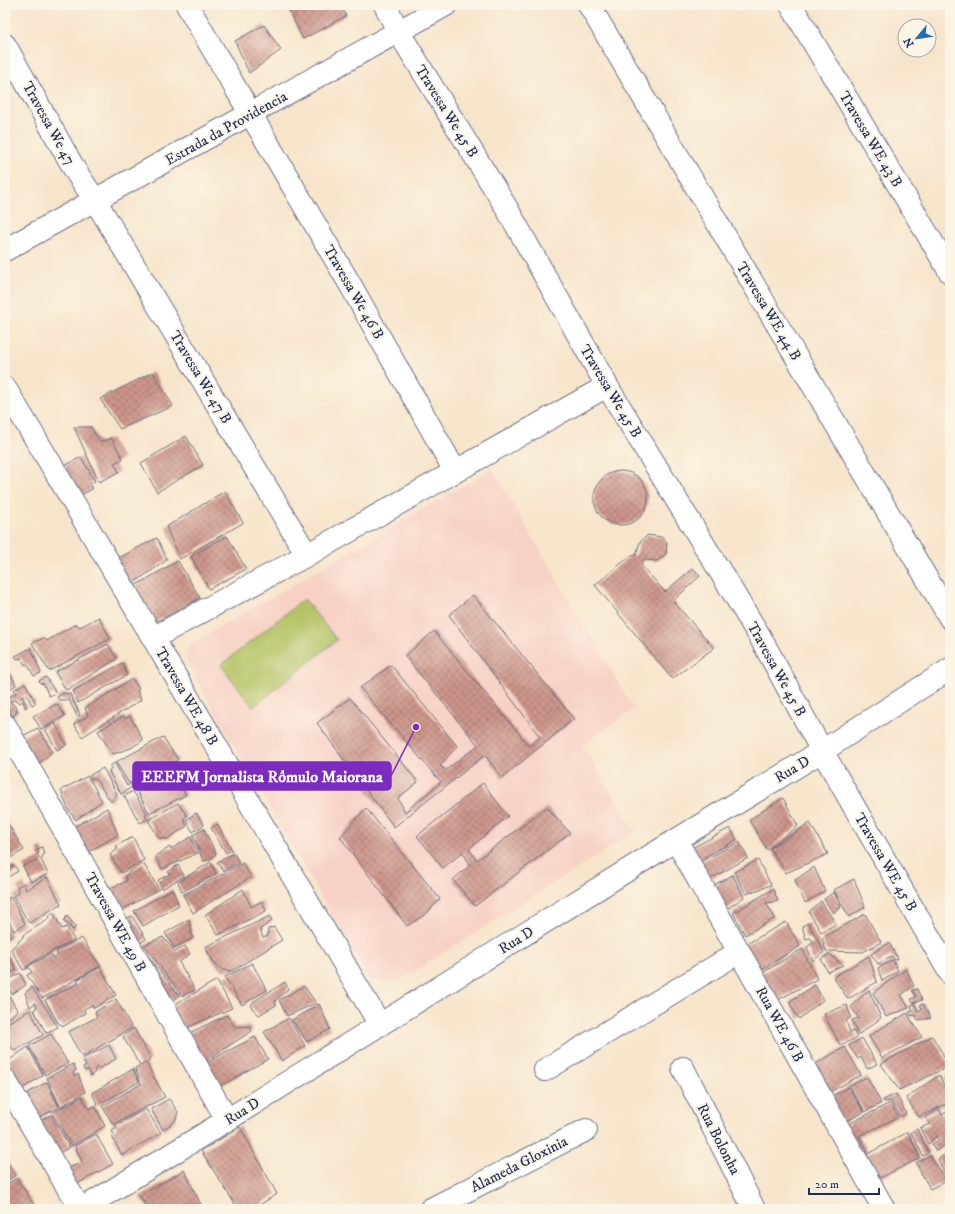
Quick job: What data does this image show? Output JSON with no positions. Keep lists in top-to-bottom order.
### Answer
{
  "streets": {
    "street": [
      "Travessa We 45 B",
      "Travessa We 47",
      "Estrada da Providencia",
      "Travessa WE 43 B",
      "Travessa We 46 B",
      "Travessa WE 44 B",
      "Travessa We 47 B",
      "Travessa WE 48 B",
      "Rua D",
      "Travessa WE 45 B",
      "Travessa WE 49 B",
      "Rua WE 46 B",
      "Rua Bolonha",
      "Alameda Gloxinia"
    ]
  },
  "crossings": [
    ["Travessa We 45 B", "Estrada da Providencia"],
    ["Travessa We 45 B", "Rua D"],
    ["Travessa We 45 B", "Travessa WE 45 B"],
    ["Travessa We 47", "Estrada da Providencia"],
    ["Travessa We 47", "Travessa We 47 B"],
    ["Estrada da Providencia", "Travessa We 46 B"],
    ["Estrada da Providencia", "Travessa We 47 B"],
    ["Travessa WE 48 B", "Rua D"],
    ["Rua D", "Travessa WE 45 B"],
    ["Rua D", "Travessa WE 49 B"],
    ["Rua D", "Rua WE 46 B"]
  ],
  "places": ["EEEFM Jornalista Rômulo Maiorana"],
  "scale_bar": "20 m",
  "north": "bottom left"
}
